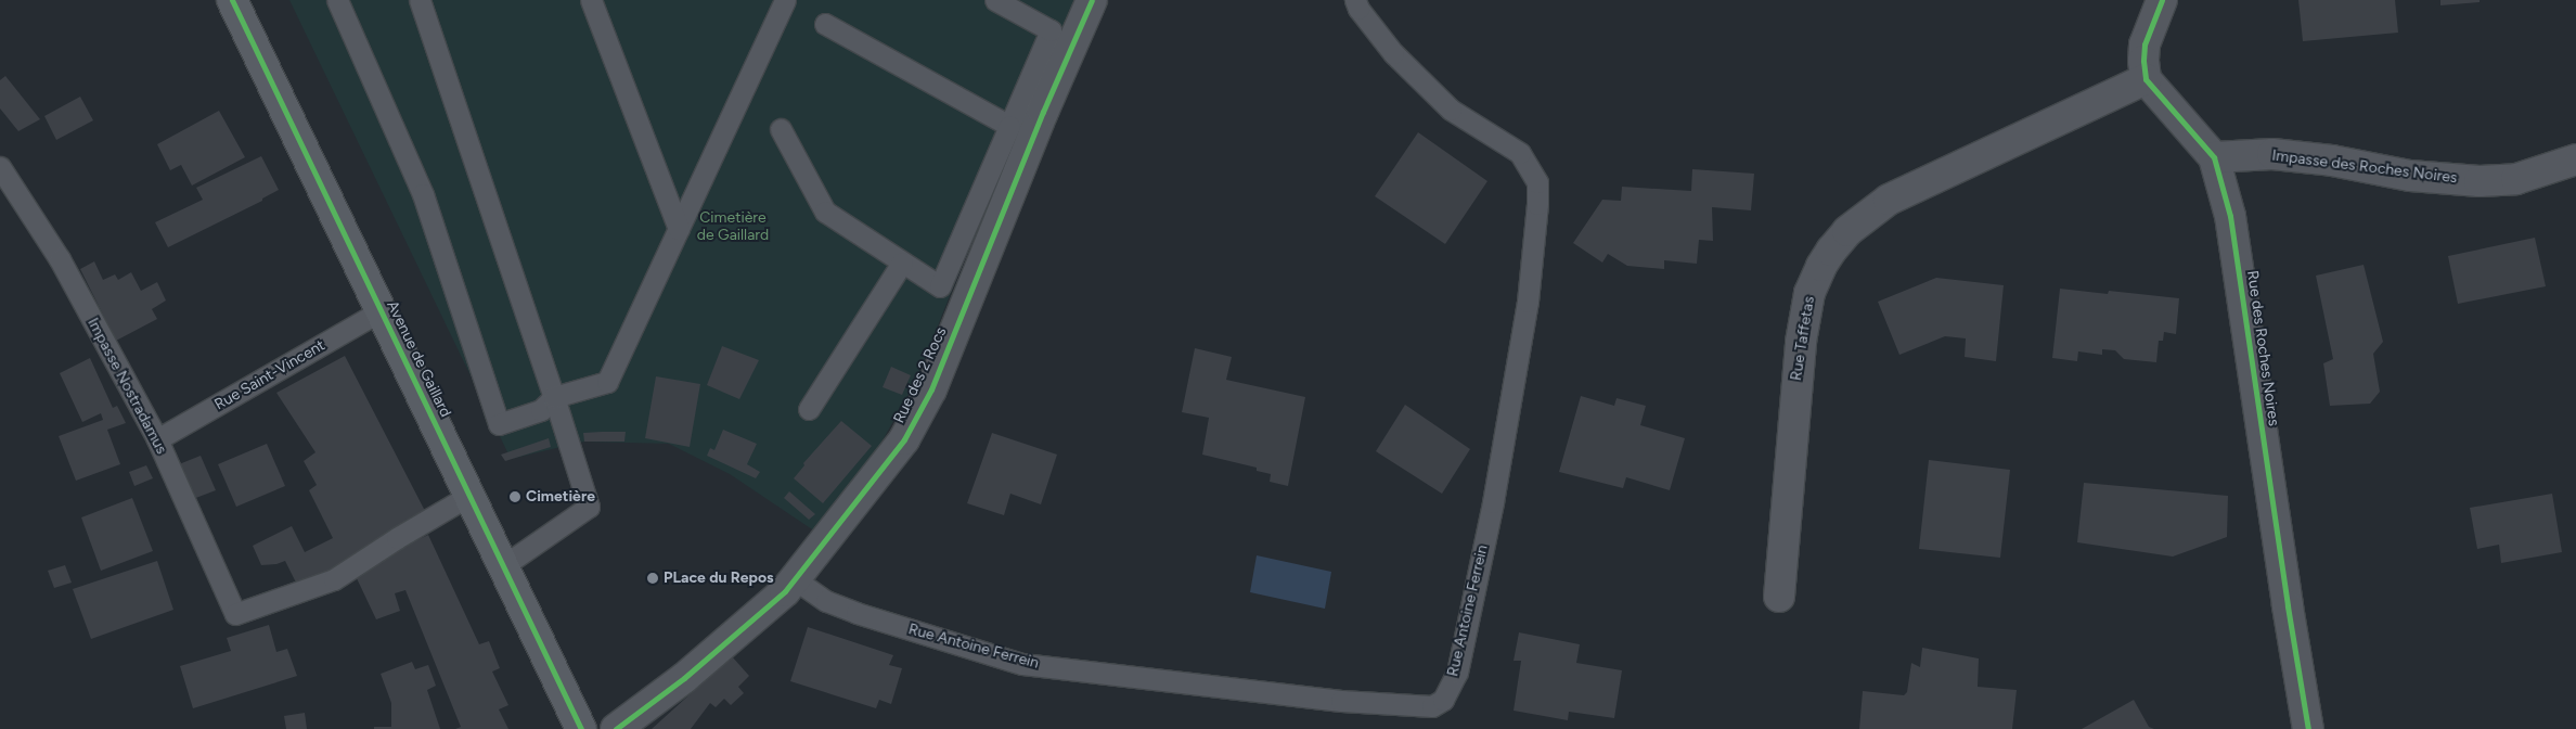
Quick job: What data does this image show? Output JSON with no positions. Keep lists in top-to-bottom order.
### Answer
{
  "streets": {
    "street": [
      "Impasse des Roches Noires",
      "Rue Taffetas",
      "Rue des Roches Noires",
      "Avenue de Gaillard",
      "Rue des 2 Rocs"
    ],
    "lane": ["Rue Saint-Vincent", "Impasse Nostradamus", "Rue Antoine Ferrein"]
  },
  "crossings": [
    ["Impasse des Roches Noires", "Rue des Roches Noires"],
    ["Rue Taffetas", "Rue des Roches Noires"],
    ["Avenue de Gaillard", "Rue Saint-Vincent"],
    ["Avenue de Gaillard", "Impasse Nostradamus"],
    ["Rue Saint-Vincent", "Impasse Nostradamus"],
    ["Rue des 2 Rocs", "Rue Antoine Ferrein"]
  ],
  "parks": ["Cimetière de Gaillard"],
  "places": ["Cimetière", "PLace du Repos"]
}
